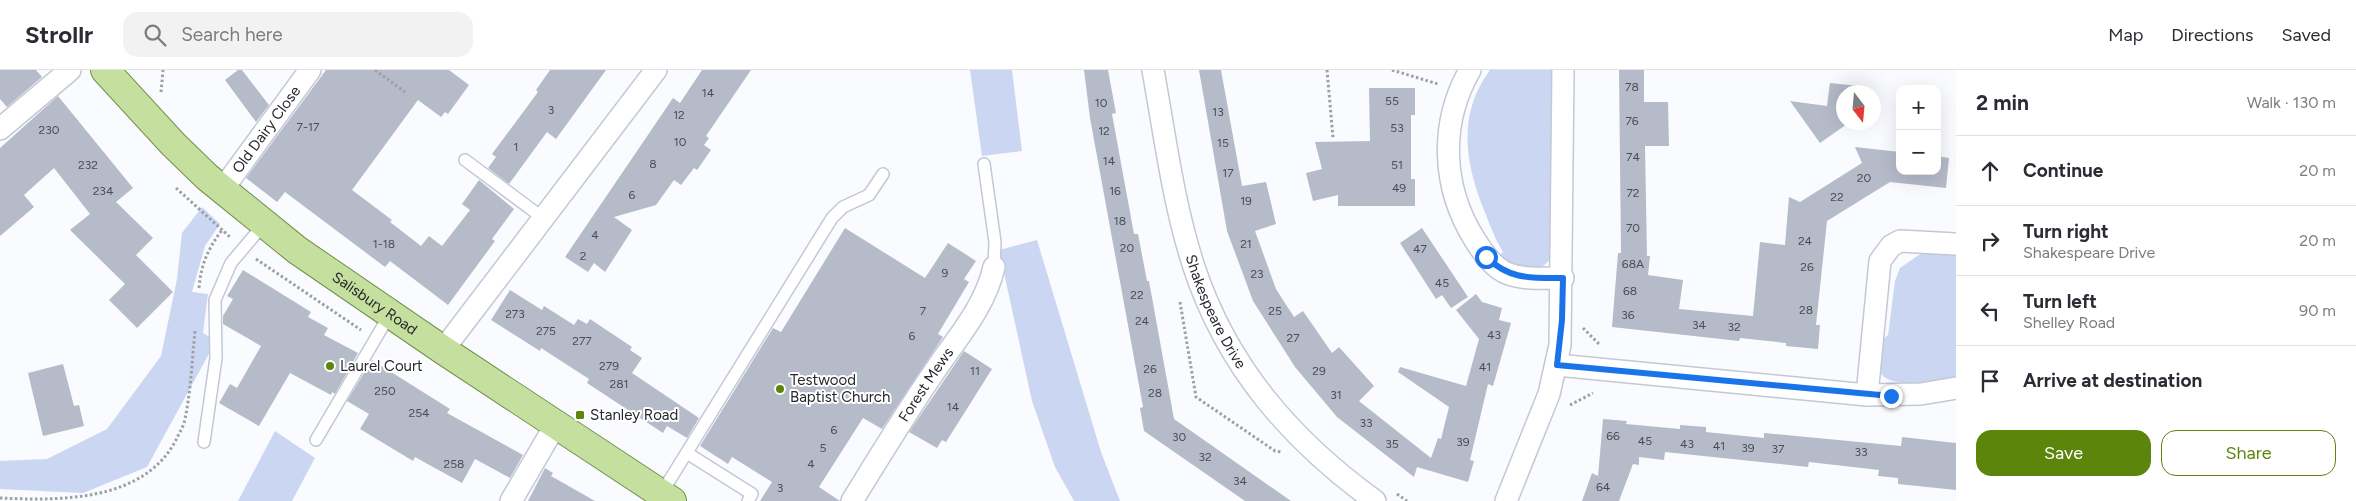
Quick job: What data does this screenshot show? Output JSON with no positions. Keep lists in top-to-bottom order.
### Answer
{
  "streets": {
    "main road": ["Salisbury Road"],
    "street": ["Old Dairy Close", "Shakespeare Drive", "Forest Mews"]
  },
  "crossings": [
    ["Old Dairy Close", "Salisbury Road"]
  ],
  "places": {
    "other": ["Laurel Court", "Testwood Baptist Church"],
    "transit": ["Stanley Road"]
  },
  "house_numbers": [
    "78",
    "14",
    "55",
    "10",
    "3",
    "13",
    "12",
    "76",
    "7-17",
    "53",
    "230",
    "12",
    "10",
    "15",
    "1",
    "74",
    "14",
    "8",
    "232",
    "51",
    "17",
    "20",
    "49",
    "234",
    "16",
    "72",
    "6",
    "22",
    "19",
    "18",
    "70",
    "4",
    "24",
    "1-18",
    "21",
    "20",
    "47",
    "2",
    "68A",
    "26",
    "9",
    "23",
    "45",
    "68",
    "22",
    "28",
    "7",
    "25",
    "273",
    "36",
    "24",
    "34",
    "32",
    "275",
    "43",
    "6",
    "27",
    "277",
    "279",
    "41",
    "26",
    "11",
    "29",
    "281",
    "250",
    "28",
    "31",
    "14",
    "254",
    "33",
    "6",
    "66",
    "30",
    "45",
    "39",
    "35",
    "43",
    "41",
    "5",
    "39",
    "37",
    "33",
    "32",
    "258",
    "4",
    "34",
    "64",
    "3"
  ],
  "north": "bottom",
  "page": {
    "header": "Strollr",
    "search": "Search here",
    "nav": ["Map", "Directions", "Saved"],
    "heading": ["2 min", "Walk · 130 m"],
    "map_buttons": ["+", "−"],
    "list": [
      ["Continue", "20 m"],
      ["Turn right", "Shakespeare Drive", "20 m"],
      ["Turn left", "Shelley Road", "90 m"],
      "Arrive at destination"
    ],
    "buttons": ["Save", "Share"]
  }
}
